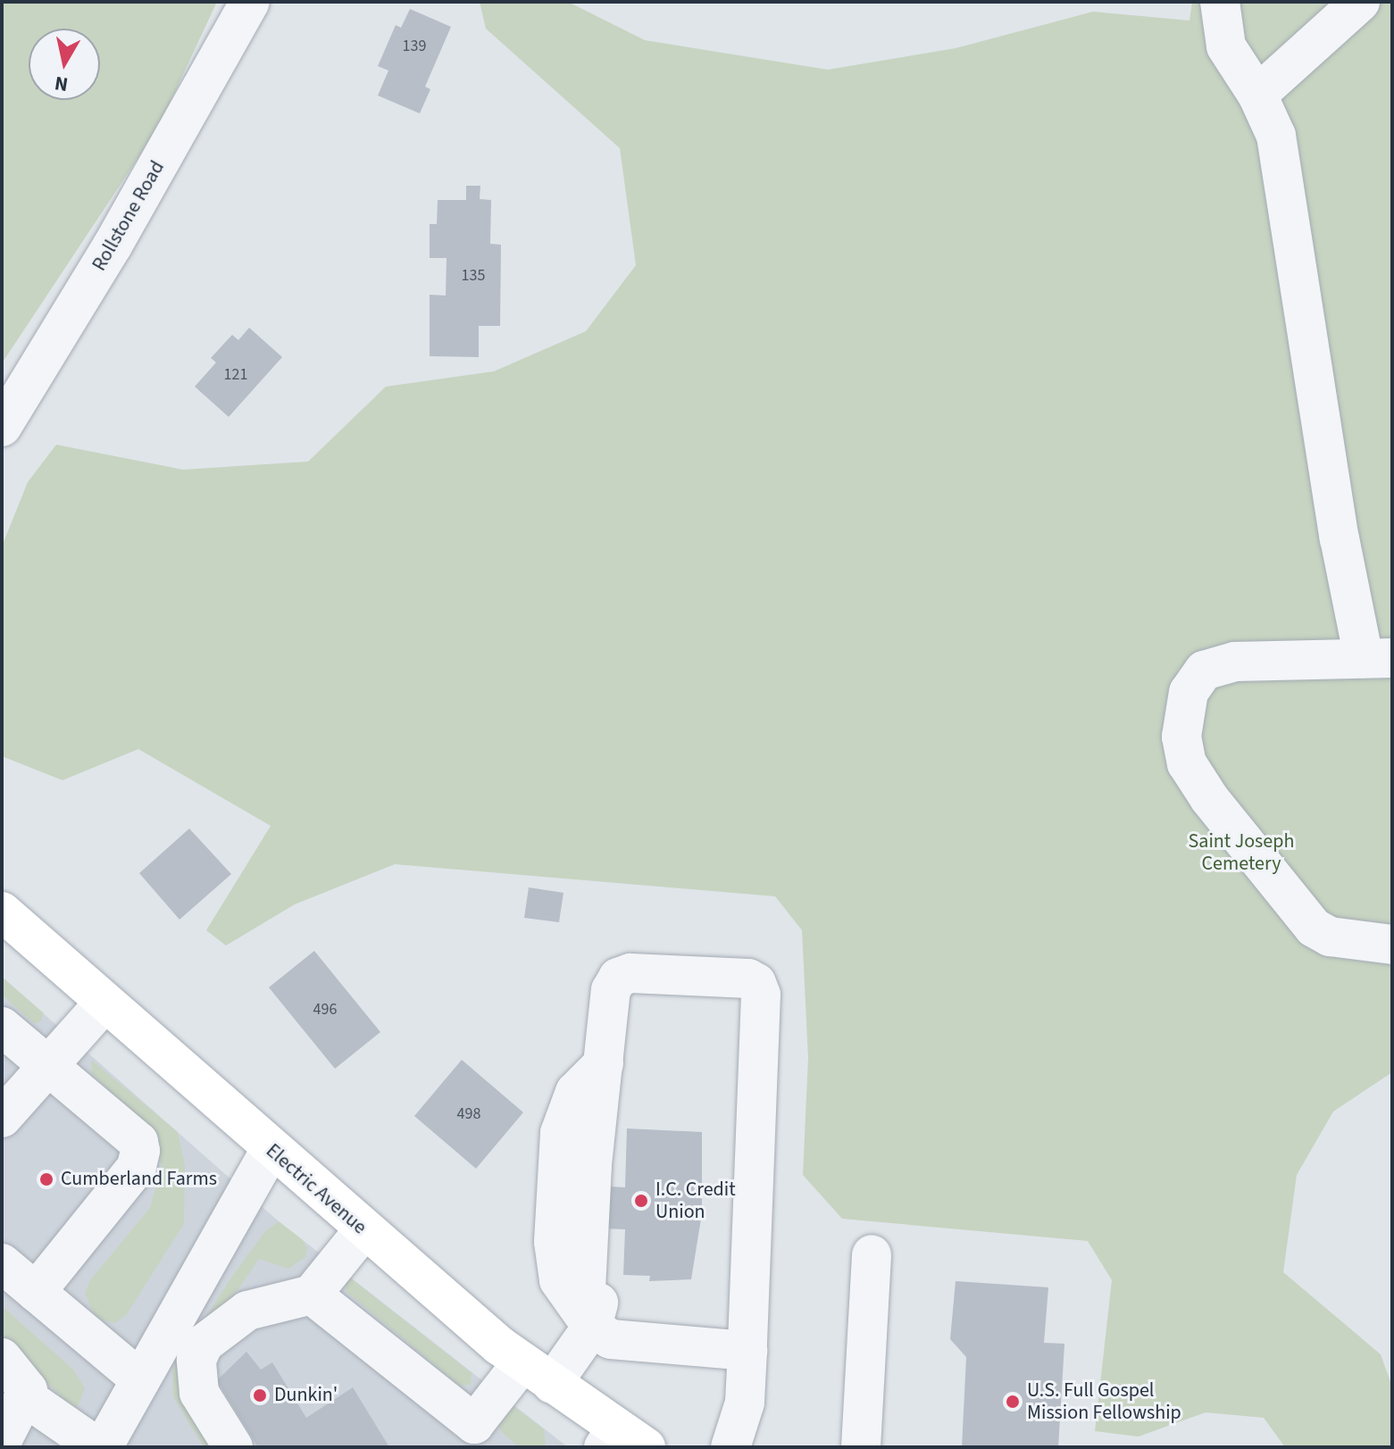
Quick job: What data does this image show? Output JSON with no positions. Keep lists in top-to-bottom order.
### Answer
{
  "streets": {
    "main road": ["Electric Avenue"],
    "street": ["Rollstone Road"]
  },
  "parks": ["Saint Joseph Cemetery"],
  "places": [
    "Cumberland Farms",
    "I.C. Credit Union",
    "Dunkin'",
    "U.S. Full Gospel Mission Fellowship"
  ],
  "house_numbers": [
    "139",
    "135",
    "121",
    "496",
    "498"
  ],
  "north": "bottom"
}
